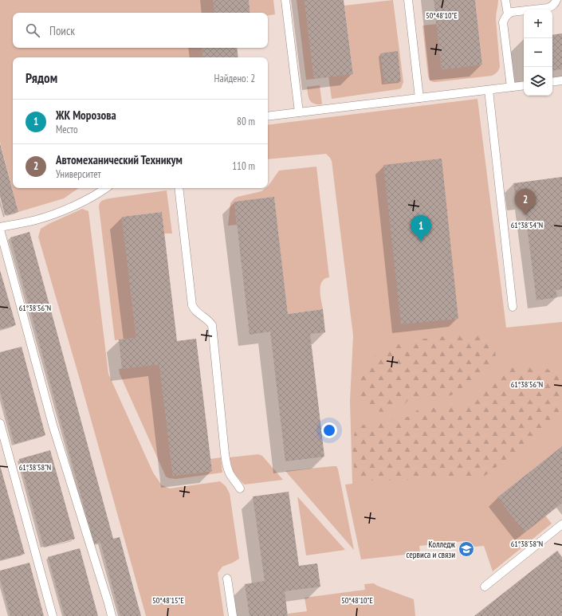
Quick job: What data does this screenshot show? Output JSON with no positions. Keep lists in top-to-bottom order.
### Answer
{
  "places": {
    "school or university": ["Колледж сервиса и связи"]
  },
  "page": {
    "map_buttons": ["+", "−"],
    "search": "Поиск",
    "heading": ["Рядом", "Найдено: 2"],
    "list": [
      {
        "mark": "1",
        "name": "ЖК Морозова",
        "note": "Место",
        "value": "80 m"
      },
      {
        "mark": "2",
        "name": "Автомеханический Техникум",
        "note": "Университет",
        "value": "110 m"
      }
    ],
    "pins": ["2", "1"]
  },
  "coordinates": [
    "50°48'10\"E",
    "61°38'54\"N",
    "61°38'56\"N",
    "61°38'58\"N",
    "50°48'15\"E"
  ]
}
